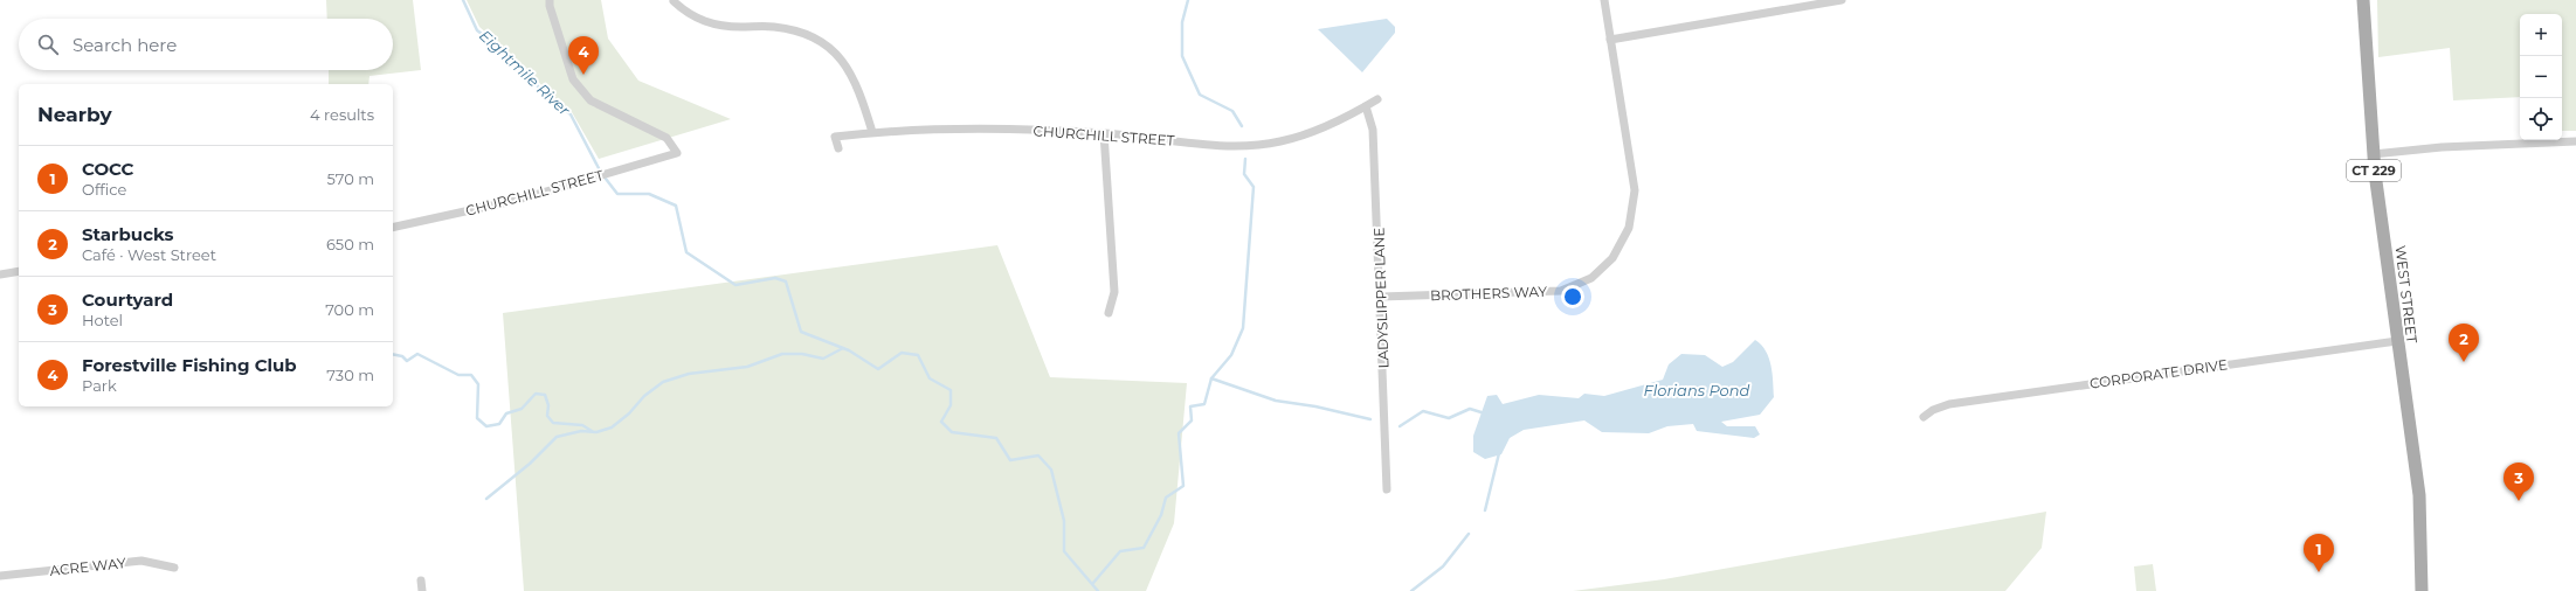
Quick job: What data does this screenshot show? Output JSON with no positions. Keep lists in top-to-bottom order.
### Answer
{
  "streets": {
    "main road": ["CT 229", "WEST STREET"],
    "street": [
      "CHURCHILL STREET",
      "BROTHERS WAY",
      "LADYSLIPPER LANE",
      "CORPORATE DRIVE",
      "ACRE WAY"
    ]
  },
  "crossings": [
    ["CHURCHILL STREET", "LADYSLIPPER LANE"],
    ["BROTHERS WAY", "LADYSLIPPER LANE"],
    ["WEST STREET", "CORPORATE DRIVE"]
  ],
  "water": ["Eightmile River", "Florians Pond"],
  "page": {
    "map_buttons": ["+", "−"],
    "search": "Search here",
    "pins": [
      "4",
      "2",
      "3",
      "1"
    ],
    "heading": ["Nearby", "4 results"],
    "list": [
      {
        "mark": "1",
        "name": "COCC",
        "note": "Office",
        "value": "570 m"
      },
      {
        "mark": "2",
        "name": "Starbucks",
        "note": "Café · West Street",
        "value": "650 m"
      },
      {
        "mark": "3",
        "name": "Courtyard",
        "note": "Hotel",
        "value": "700 m"
      },
      {
        "mark": "4",
        "name": "Forestville Fishing Club",
        "note": "Park",
        "value": "730 m"
      }
    ]
  }
}
